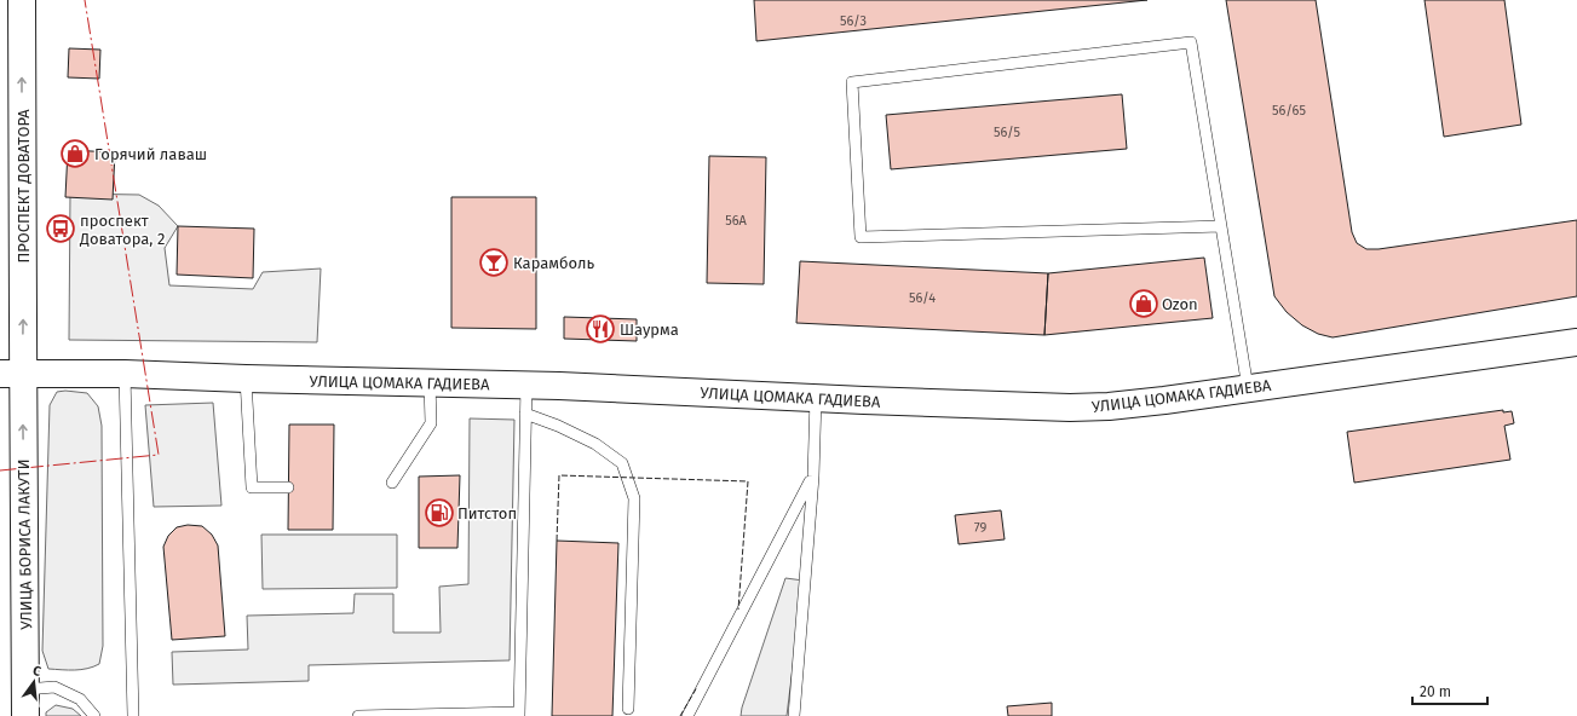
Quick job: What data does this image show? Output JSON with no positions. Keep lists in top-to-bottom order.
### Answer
{
  "streets": {
    "main road": ["ПРОСПЕКТ ДОВАТОРА", "УЛИЦА ЦОМАКА ГАДИЕВА", "УЛИЦА БОРИСА ЛАКУТИ"]
  },
  "crossings": [
    ["ПРОСПЕКТ ДОВАТОРА", "УЛИЦА ЦОМАКА ГАДИЕВА"],
    ["ПРОСПЕКТ ДОВАТОРА", "УЛИЦА БОРИСА ЛАКУТИ"],
    ["УЛИЦА ЦОМАКА ГАДИЕВА", "УЛИЦА БОРИСА ЛАКУТИ"]
  ],
  "one_way": ["ПРОСПЕКТ ДОВАТОРА", "УЛИЦА БОРИСА ЛАКУТИ"],
  "places": {
    "shop": ["Горячий лаваш", "Ozon"],
    "bus stop": ["проспект Доватора, 2"],
    "bar": ["Карамболь"],
    "restaurant": ["Шаурма"],
    "fuel station": ["Питстоп"]
  },
  "house_numbers": [
    "56/3",
    "56/65",
    "56/5",
    "56А",
    "56/4",
    "79"
  ],
  "scale_bar": "20 m",
  "north": "top"
}
